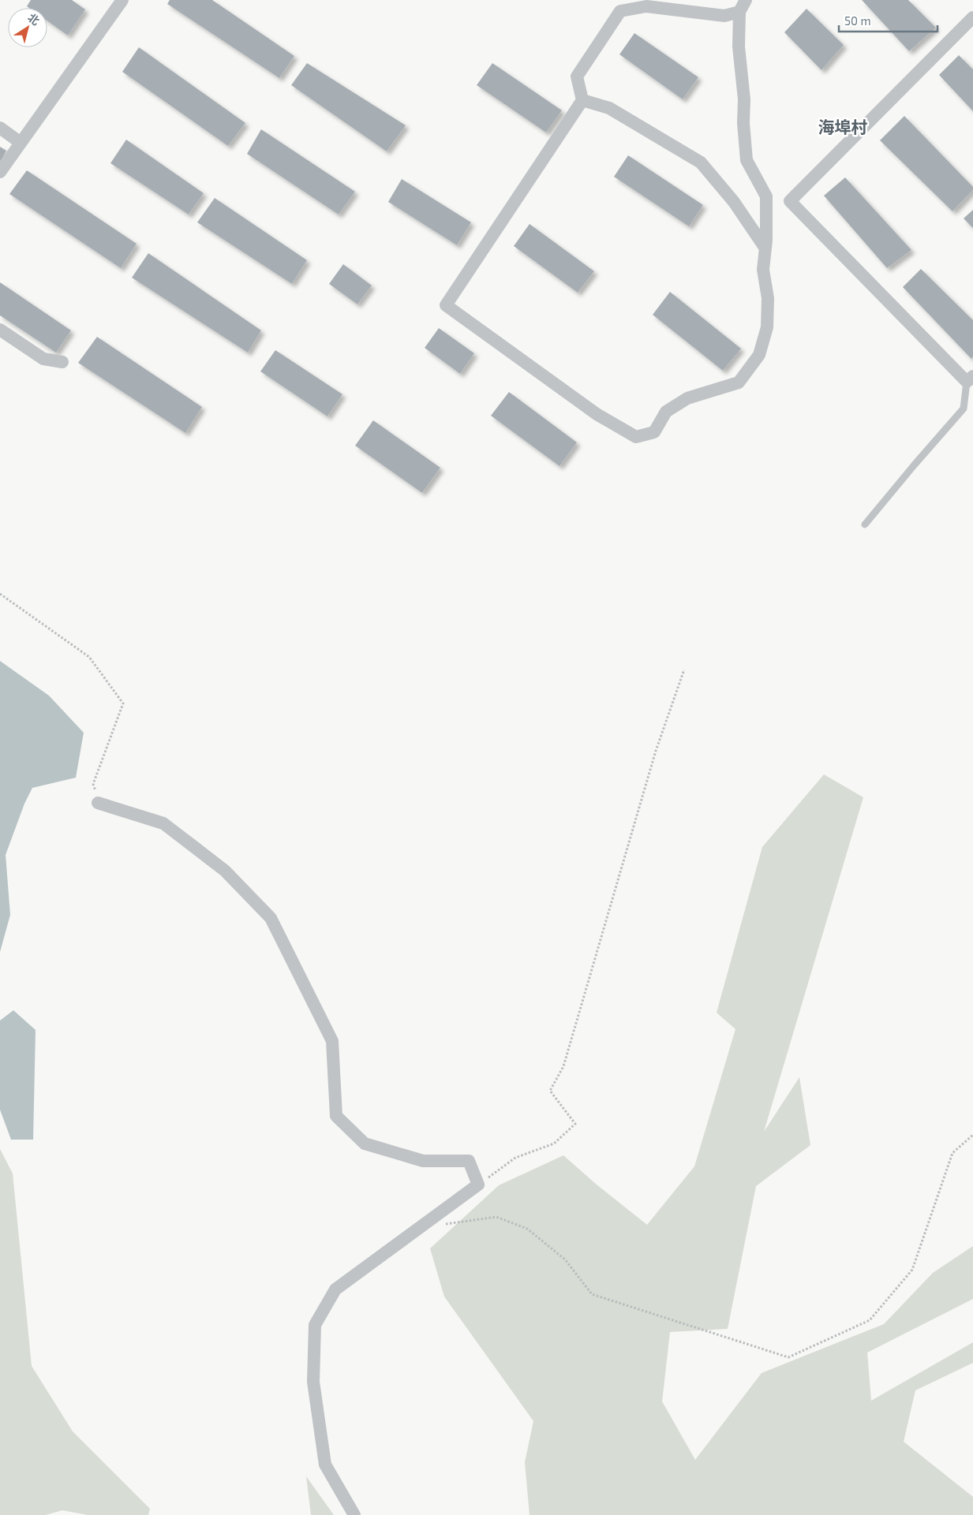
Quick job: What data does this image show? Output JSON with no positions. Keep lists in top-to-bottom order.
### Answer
{
  "districts": ["海埠村"],
  "scale_bar": "50 m",
  "north": "top right"
}
